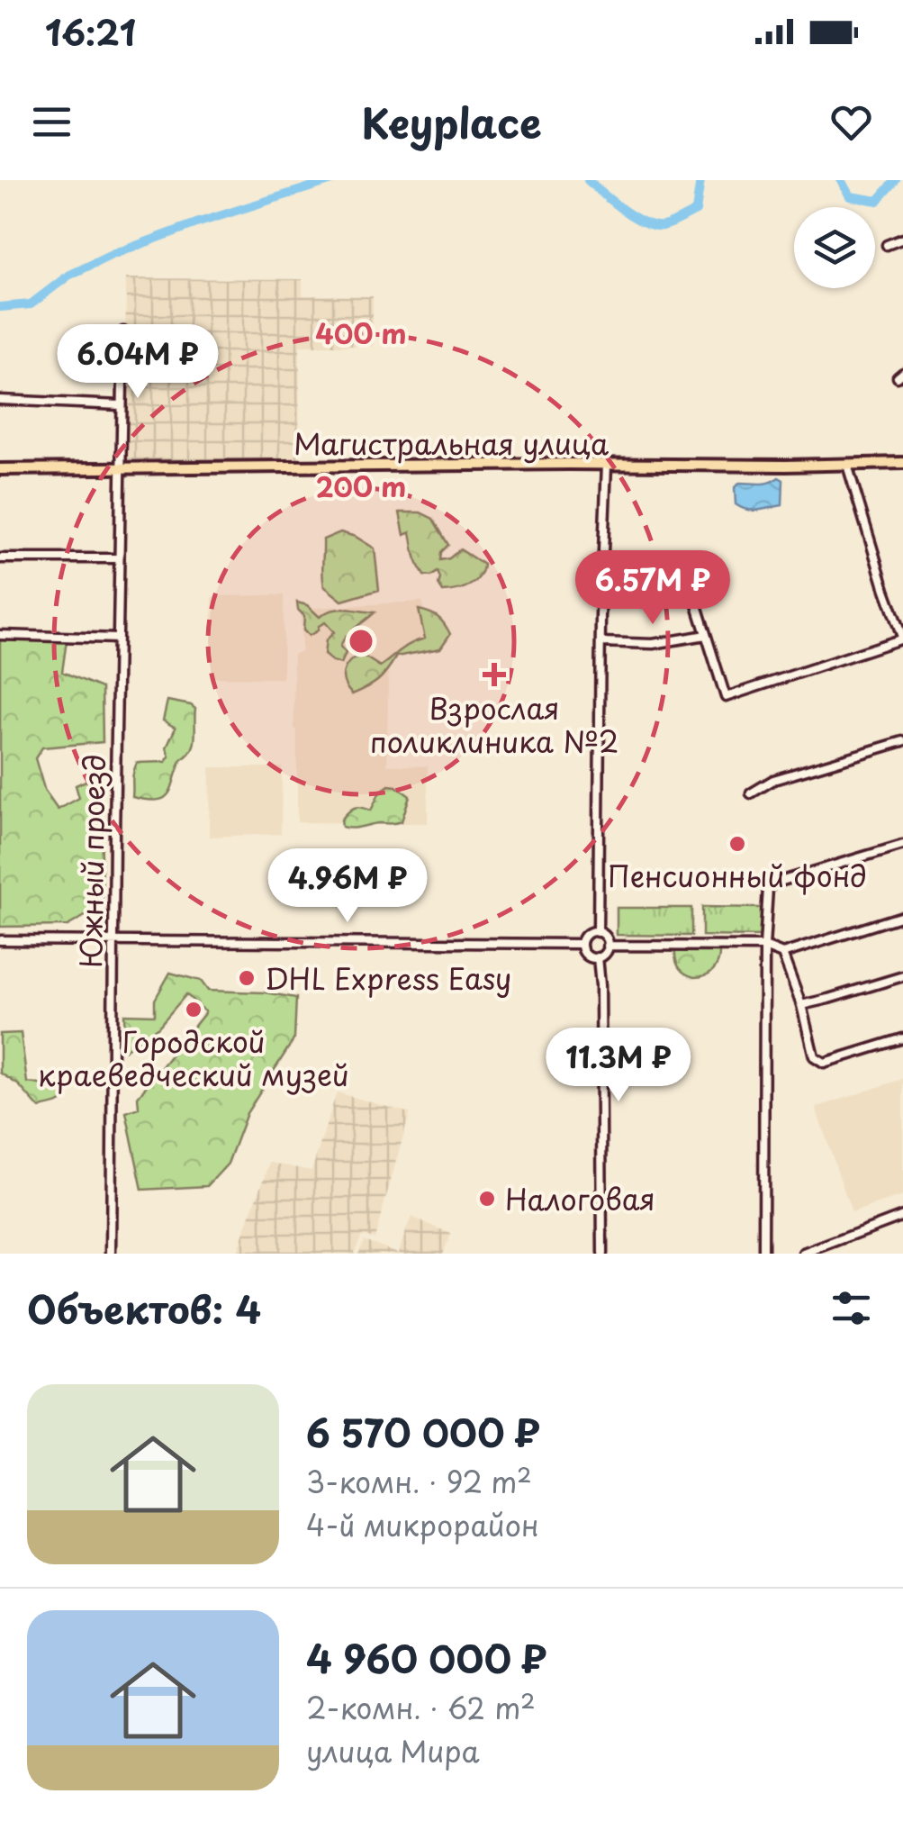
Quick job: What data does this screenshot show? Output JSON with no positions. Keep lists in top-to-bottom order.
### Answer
{
  "streets": {
    "main road": ["Магистральная улица"],
    "street": ["Южный проезд"]
  },
  "crossings": [
    ["Магистральная улица", "Южный проезд"]
  ],
  "places": {
    "health": ["Взрослая поликлиника №2"],
    "other": [
      "Пенсионный фонд",
      "DHL Express Easy",
      "Городской краеведческий музей",
      "Налоговая"
    ]
  },
  "page": {
    "status": "16:21",
    "header": "Keyplace",
    "price": [
      "6.04M ₽",
      "6.57M ₽",
      "4.96M ₽",
      "11.3M ₽"
    ],
    "heading": "Объектов: 4",
    "list": [
      {
        "name": "6 570 000 ₽",
        "note": "3-комн. · 92 m² · 4-й микрорайон"
      },
      {
        "name": "4 960 000 ₽",
        "note": "2-комн. · 62 m² · улица Мира"
      }
    ]
  },
  "rings": ["400 m", "200 m"]
}
